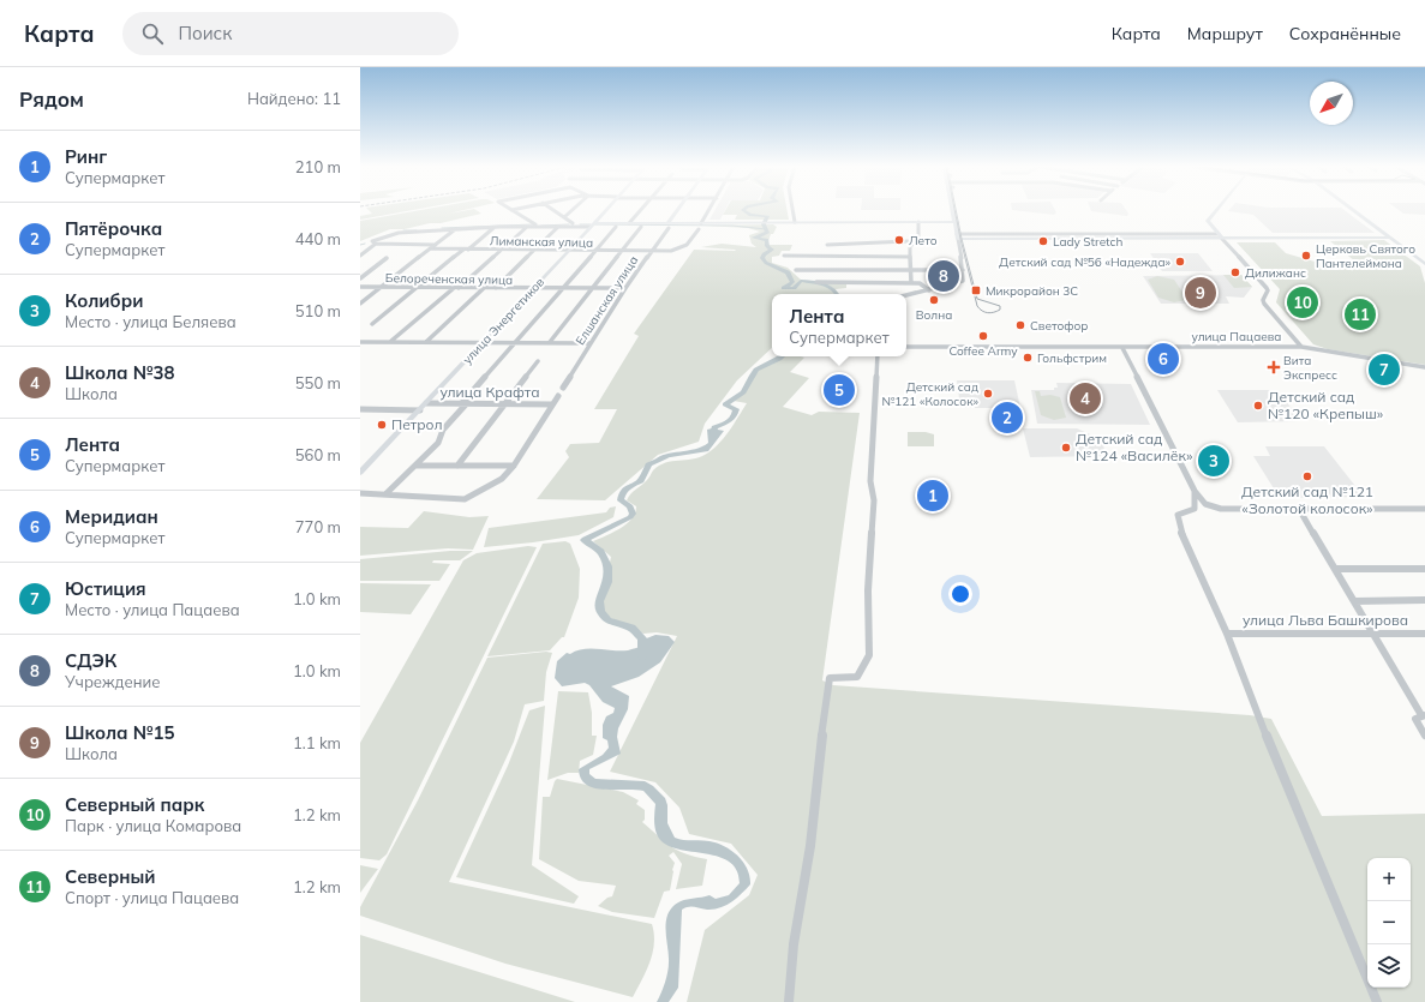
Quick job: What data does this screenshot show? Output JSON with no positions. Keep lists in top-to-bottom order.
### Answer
{
  "streets": {
    "main road": ["Елшанская улица", "улица Энергетиков"],
    "street": [
      "Лиманская улица",
      "Белореченская улица",
      "улица Пацаева",
      "улица Крафта",
      "улица Льва Башкирова"
    ]
  },
  "crossings": [
    ["Лиманская улица", "Елшанская улица"],
    ["Лиманская улица", "улица Энергетиков"],
    ["Белореченская улица", "Елшанская улица"],
    ["Белореченская улица", "улица Энергетиков"],
    ["улица Энергетиков", "улица Крафта"]
  ],
  "places": {
    "other": [
      "Лето",
      "Lady Stretch",
      "Церковь Святого Пантелеймона",
      "Детский сад №56 «Надежда»",
      "Дилижанс",
      "Волна",
      "Светофор",
      "Coffee Army",
      "Гольфстрим",
      "Детский сад №121 «Колосок»",
      "Детский сад №120 «Крепыш»",
      "Петрол",
      "Детский сад №124 «Василёк»",
      "Детский сад №121 «Золотой колосок»"
    ],
    "transit": ["Микрорайон 3С"],
    "health": ["Вита Экспресс"]
  },
  "north": "bottom left",
  "page": {
    "header": "Карта",
    "search": "Поиск",
    "nav": ["Карта", "Маршрут", "Сохранённые"],
    "heading": ["Рядом", "Найдено: 11"],
    "list": [
      {
        "mark": "1",
        "name": "Ринг",
        "note": "Супермаркет",
        "value": "210 m"
      },
      {
        "mark": "2",
        "name": "Пятёрочка",
        "note": "Супермаркет",
        "value": "440 m"
      },
      {
        "mark": "3",
        "name": "Колибри",
        "note": "Место · улица Беляева",
        "value": "510 m"
      },
      {
        "mark": "4",
        "name": "Школа №38",
        "note": "Школа",
        "value": "550 m"
      },
      {
        "mark": "5",
        "name": "Лента",
        "note": "Супермаркет",
        "value": "560 m"
      },
      {
        "mark": "6",
        "name": "Меридиан",
        "note": "Супермаркет",
        "value": "770 m"
      },
      {
        "mark": "7",
        "name": "Юстиция",
        "note": "Место · улица Пацаева",
        "value": "1.0 km"
      },
      {
        "mark": "8",
        "name": "СДЭК",
        "note": "Учреждение",
        "value": "1.0 km"
      },
      {
        "mark": "9",
        "name": "Школа №15",
        "note": "Школа",
        "value": "1.1 km"
      },
      {
        "mark": "10",
        "name": "Северный парк",
        "note": "Парк · улица Комарова",
        "value": "1.2 km"
      },
      {
        "mark": "11",
        "name": "Северный",
        "note": "Спорт · улица Пацаева",
        "value": "1.2 km"
      }
    ],
    "pins": [
      "8",
      "9",
      "10",
      "11",
      "6",
      "7",
      "5",
      "4",
      "2",
      "3",
      "1"
    ],
    "popup": ["Лента", "Супермаркет"],
    "map_buttons": ["+", "−"]
  }
}
